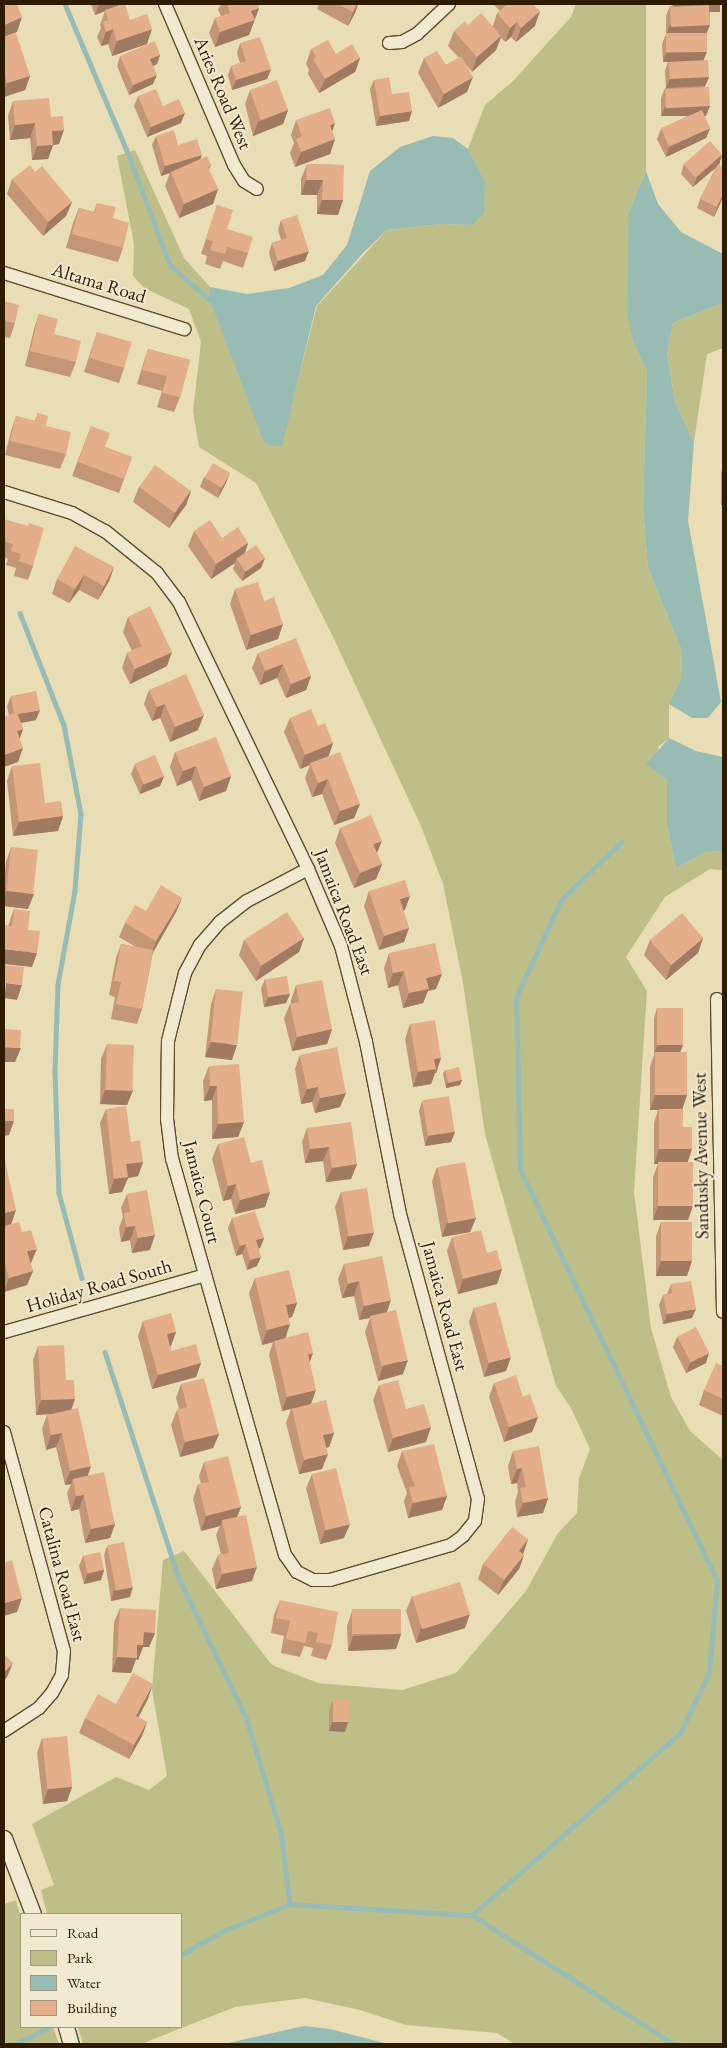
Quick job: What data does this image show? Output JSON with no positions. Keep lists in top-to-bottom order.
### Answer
{
  "streets": {
    "street": [
      "Aries Road West",
      "Altama Road",
      "Jamaica Road East",
      "Sandusky Avenue West",
      "Jamaica Court",
      "Holiday Road South",
      "Catalina Road East"
    ]
  },
  "crossings": [
    ["Jamaica Road East", "Jamaica Court"],
    ["Jamaica Court", "Holiday Road South"]
  ],
  "legend": [
    "Road",
    "Park",
    "Water",
    "Building"
  ]
}
